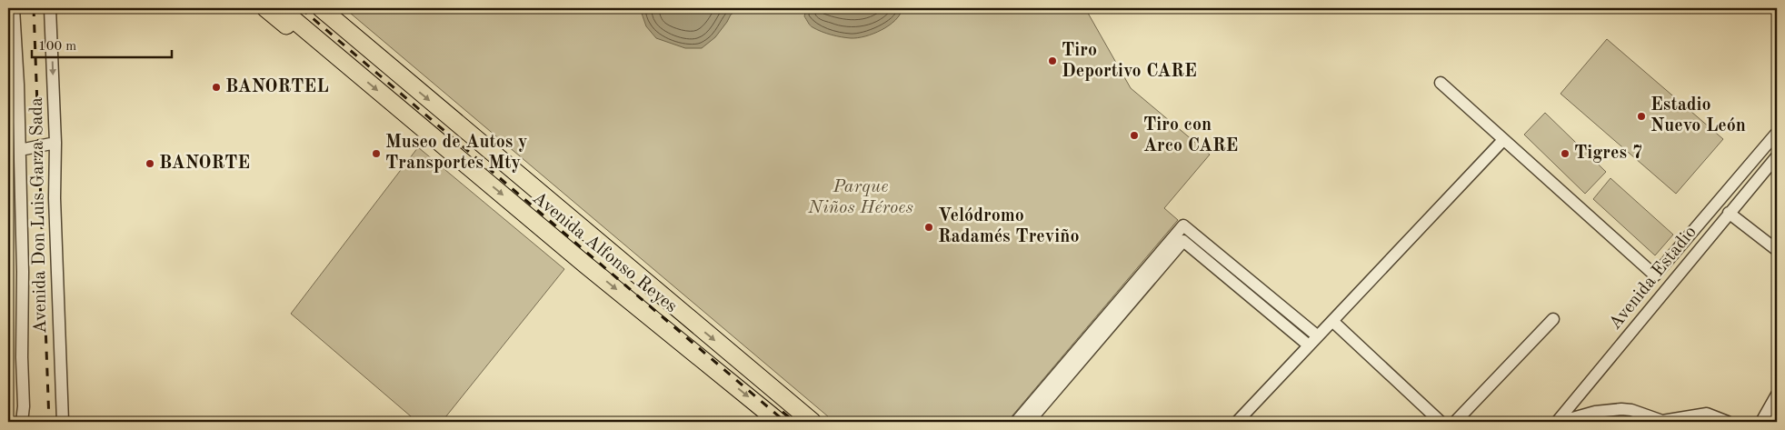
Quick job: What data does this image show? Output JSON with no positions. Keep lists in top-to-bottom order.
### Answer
{
  "streets": {
    "highway": ["Avenida Alfonso Reyes"],
    "street": ["Avenida Don Luis Garza Sada", "Avenida Estadio"]
  },
  "one_way": ["Avenida Alfonso Reyes"],
  "parks": ["Parque Niños Héroes"],
  "places": [
    "Tiro Deportivo CARE",
    "BANORTEL",
    "Estadio Nuevo León",
    "Tiro con Arco CARE",
    "Museo de Autos y Transportes Mty",
    "Tigres 7",
    "BANORTE",
    "Velódromo Radamés Treviño"
  ],
  "scale_bar": "100 m"
}
